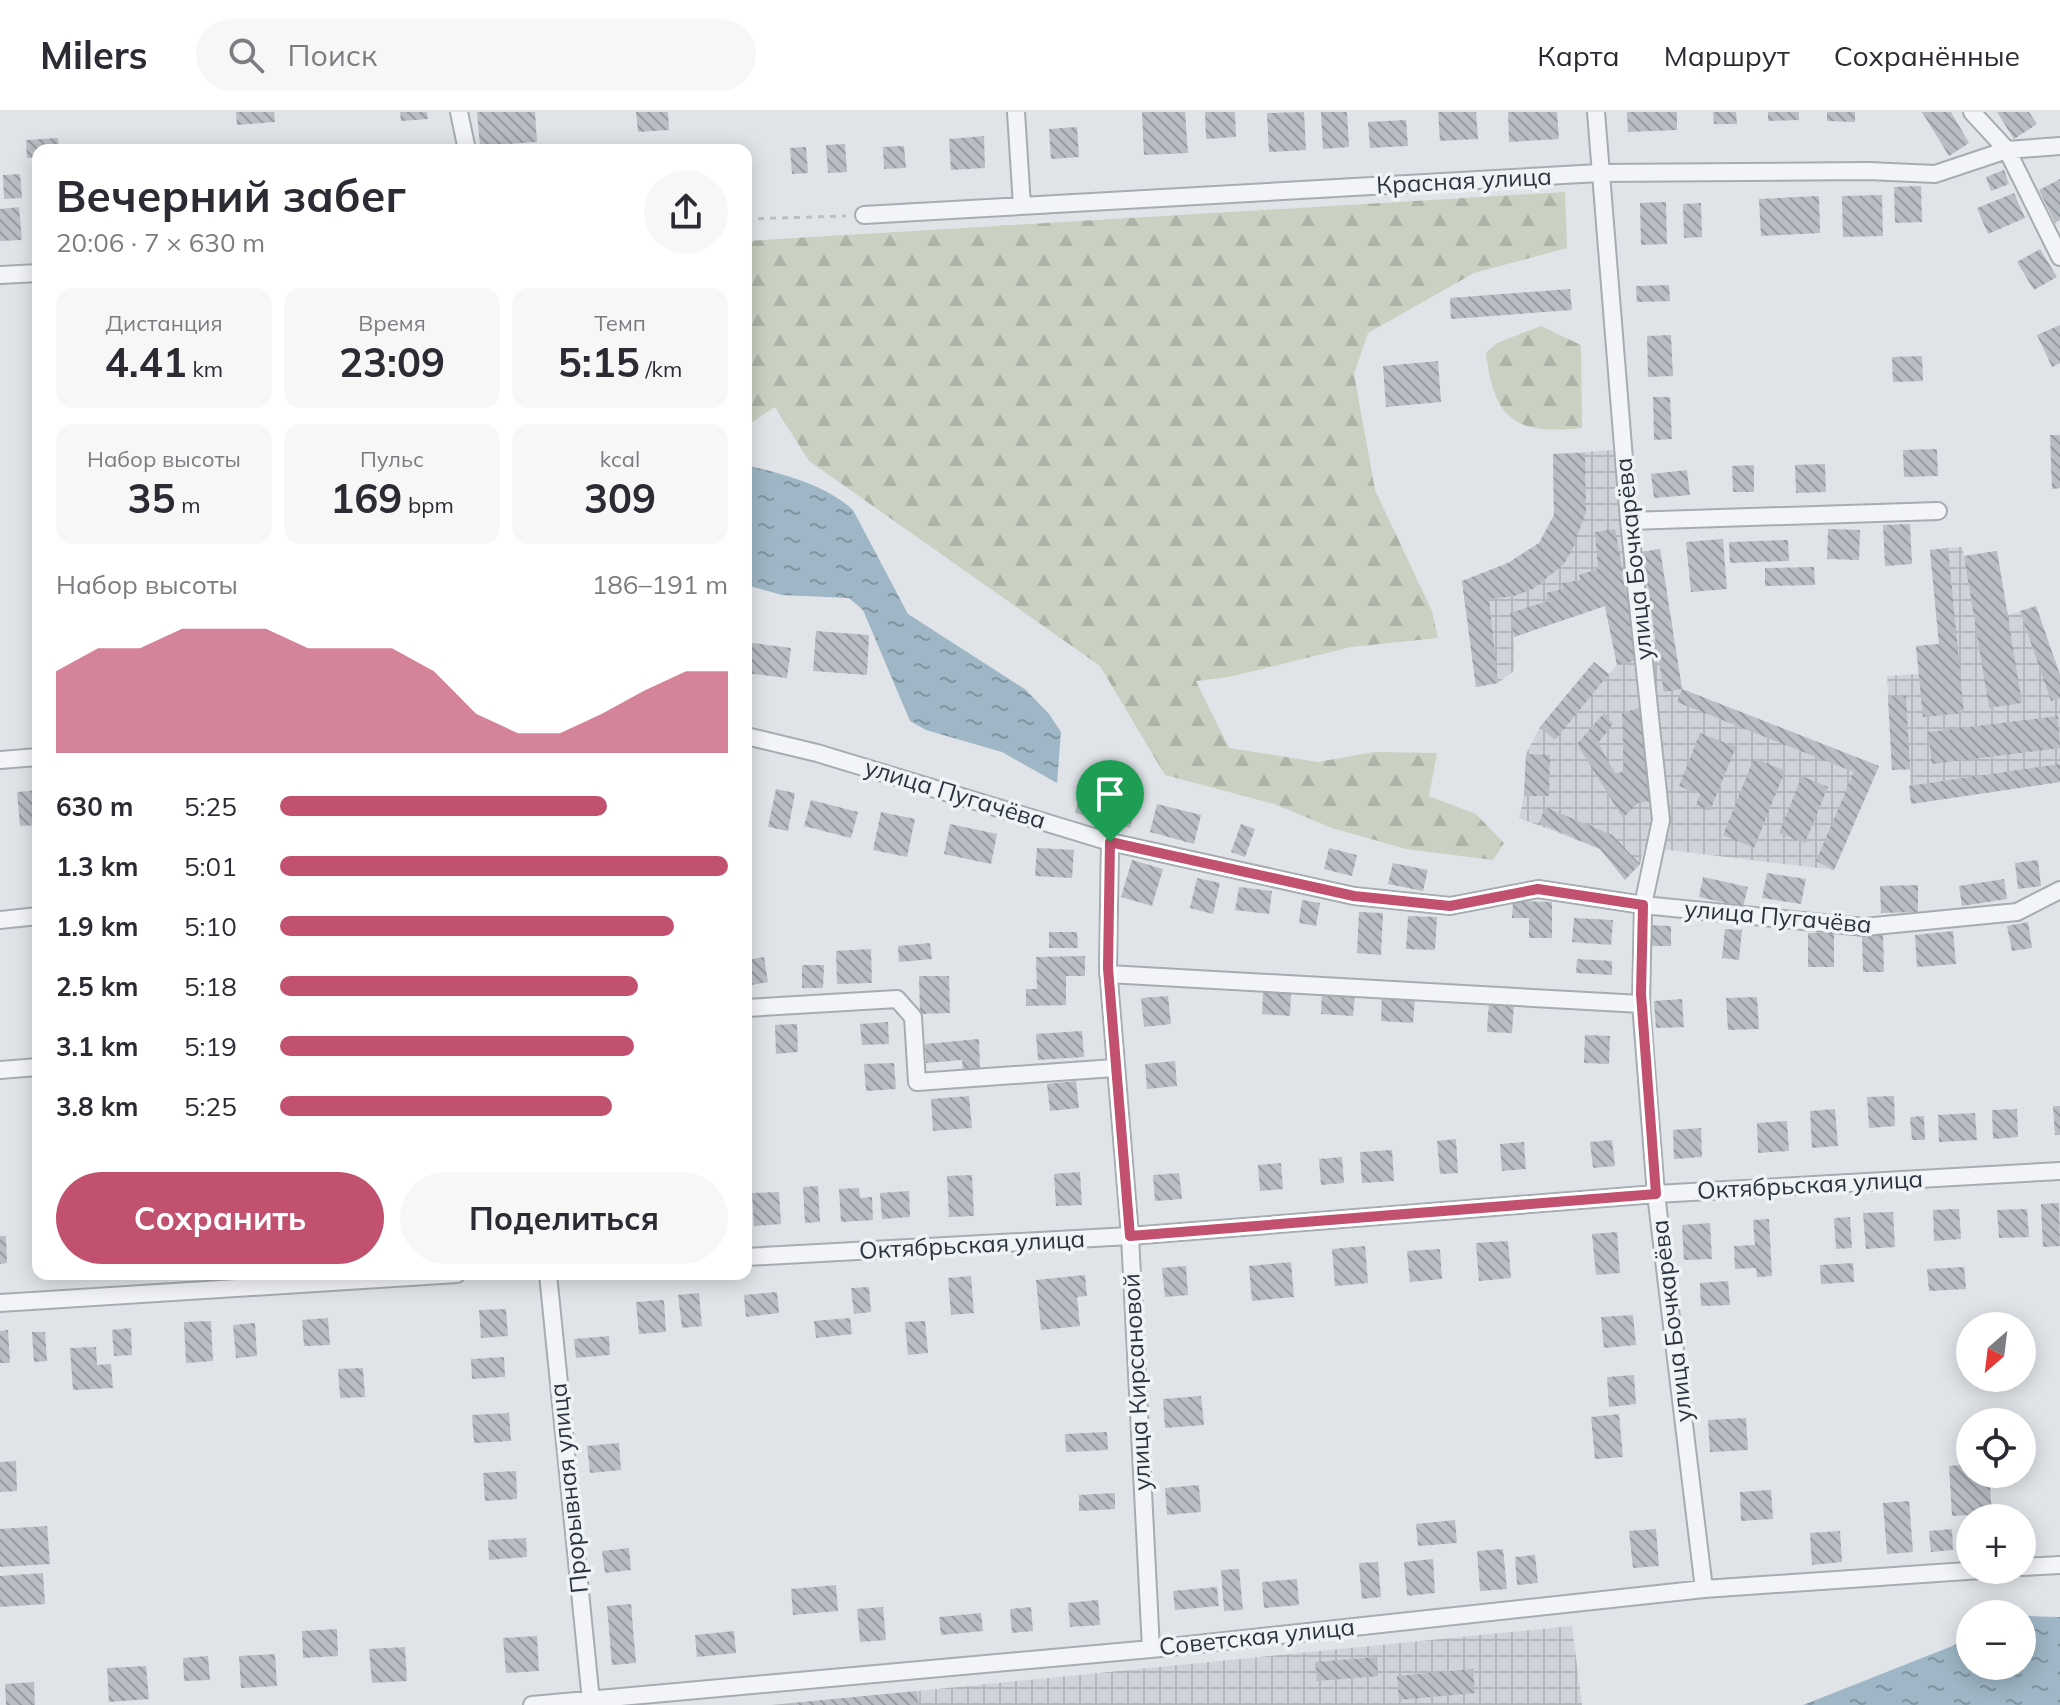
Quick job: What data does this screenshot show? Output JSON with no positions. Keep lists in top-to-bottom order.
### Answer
{
  "streets": {
    "street": [
      "Красная улица",
      "улица Бочкарёва",
      "улица Пугачёва",
      "Октябрьская улица",
      "улица Кирсановой",
      "Прорывная улица",
      "Советская улица"
    ]
  },
  "crossings": [
    ["Красная улица", "улица Бочкарёва"],
    ["улица Бочкарёва", "улица Пугачёва"],
    ["улица Бочкарёва", "Октябрьская улица"],
    ["улица Бочкарёва", "Советская улица"],
    ["улица Пугачёва", "улица Кирсановой"],
    ["Октябрьская улица", "улица Кирсановой"],
    ["улица Кирсановой", "Советская улица"],
    ["Прорывная улица", "Советская улица"]
  ],
  "north": "bottom left",
  "page": {
    "header": "Milers",
    "search": "Поиск",
    "nav": ["Карта", "Маршрут", "Сохранённые"],
    "heading": ["Вечерний забег", "20:06 · 7 × 630 m"],
    "stats": [
      ["Дистанция", "4.41 km"],
      ["Время", "23:09"],
      ["Темп", "5:15 /km"],
      ["Набор высоты", "35 m"],
      ["Пульс", "169 bpm"],
      ["kcal", "309"]
    ],
    "chart": ["Набор высоты", "186–191 m"],
    "list": [
      {
        "name": "630 m",
        "note": "5:25"
      },
      {
        "name": "1.3 km",
        "note": "5:01"
      },
      {
        "name": "1.9 km",
        "note": "5:10"
      },
      {
        "name": "2.5 km",
        "note": "5:18"
      },
      {
        "name": "3.1 km",
        "note": "5:19"
      },
      {
        "name": "3.8 km",
        "note": "5:25"
      }
    ],
    "buttons": ["Сохранить", "Поделиться"],
    "map_buttons": ["+", "−"]
  }
}
